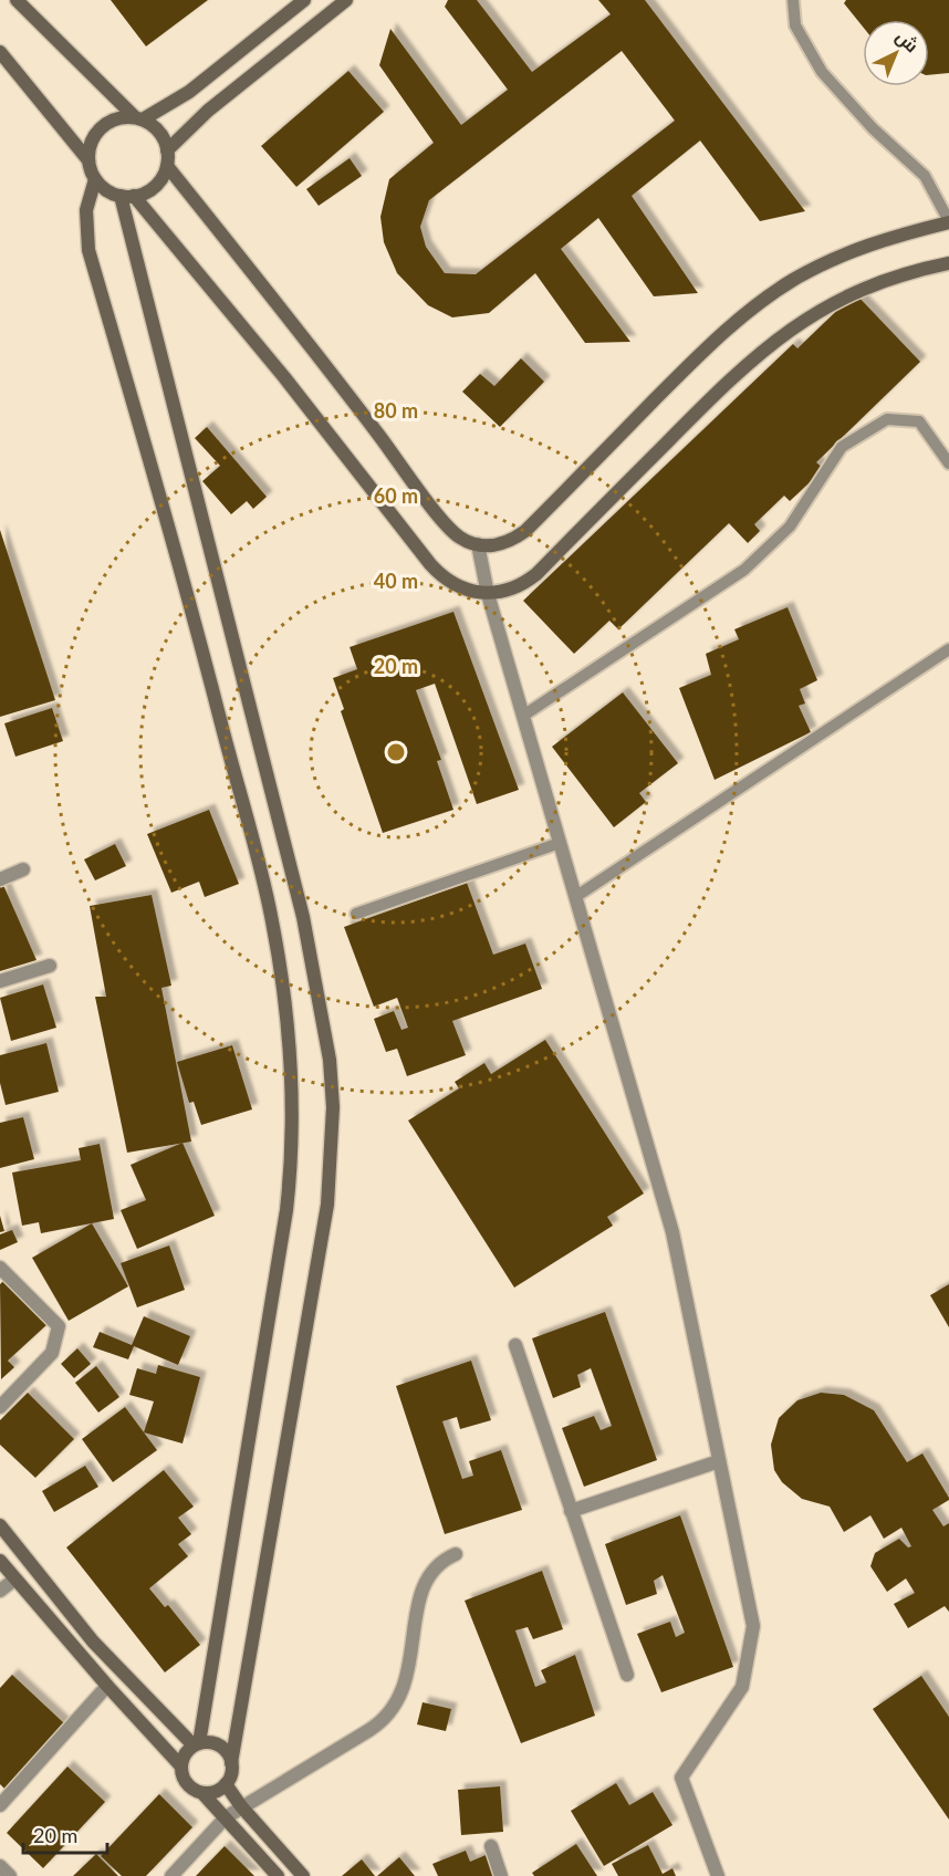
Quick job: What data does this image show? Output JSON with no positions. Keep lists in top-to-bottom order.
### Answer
{
  "scale_bar": "20 m",
  "north": "top right",
  "rings": [
    "80 m",
    "60 m",
    "40 m",
    "20 m"
  ]
}
